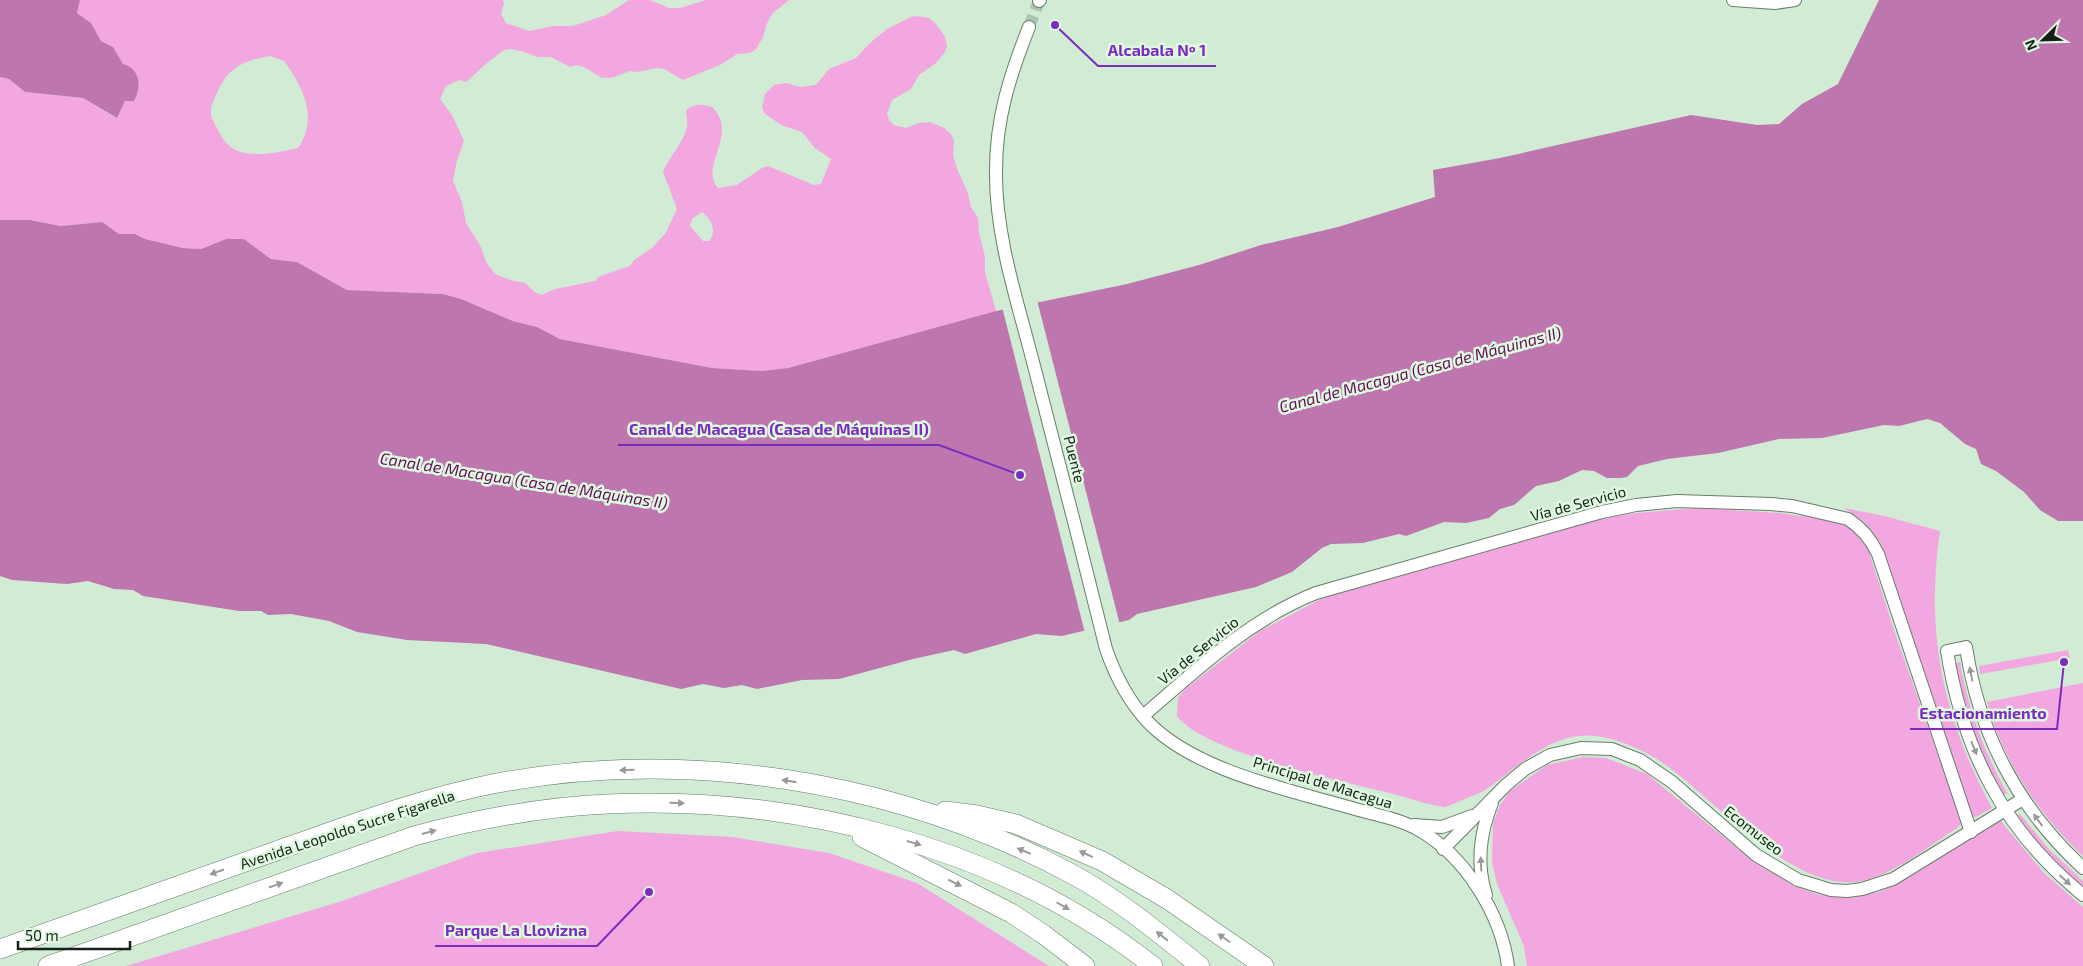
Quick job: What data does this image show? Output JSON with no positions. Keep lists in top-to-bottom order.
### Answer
{
  "streets": {
    "main road": ["Avenida Leopoldo Sucre Figarella"],
    "street": [
      "Puente",
      "Vía de Servicio",
      "Principal de Macagua",
      "Ecomuseo"
    ]
  },
  "crossings": [
    ["Puente", "Principal de Macagua"],
    ["Vía de Servicio", "Principal de Macagua"],
    ["Vía de Servicio", "Ecomuseo"],
    ["Principal de Macagua", "Ecomuseo"]
  ],
  "water": ["Canal de Macagua (Casa de Máquinas II)"],
  "places": [
    "Alcabala Nº 1",
    "Canal de Macagua (Casa de Máquinas II)",
    "Estacionamiento",
    "Parque La Llovizna"
  ],
  "scale_bar": "50 m",
  "north": "bottom left"
}
